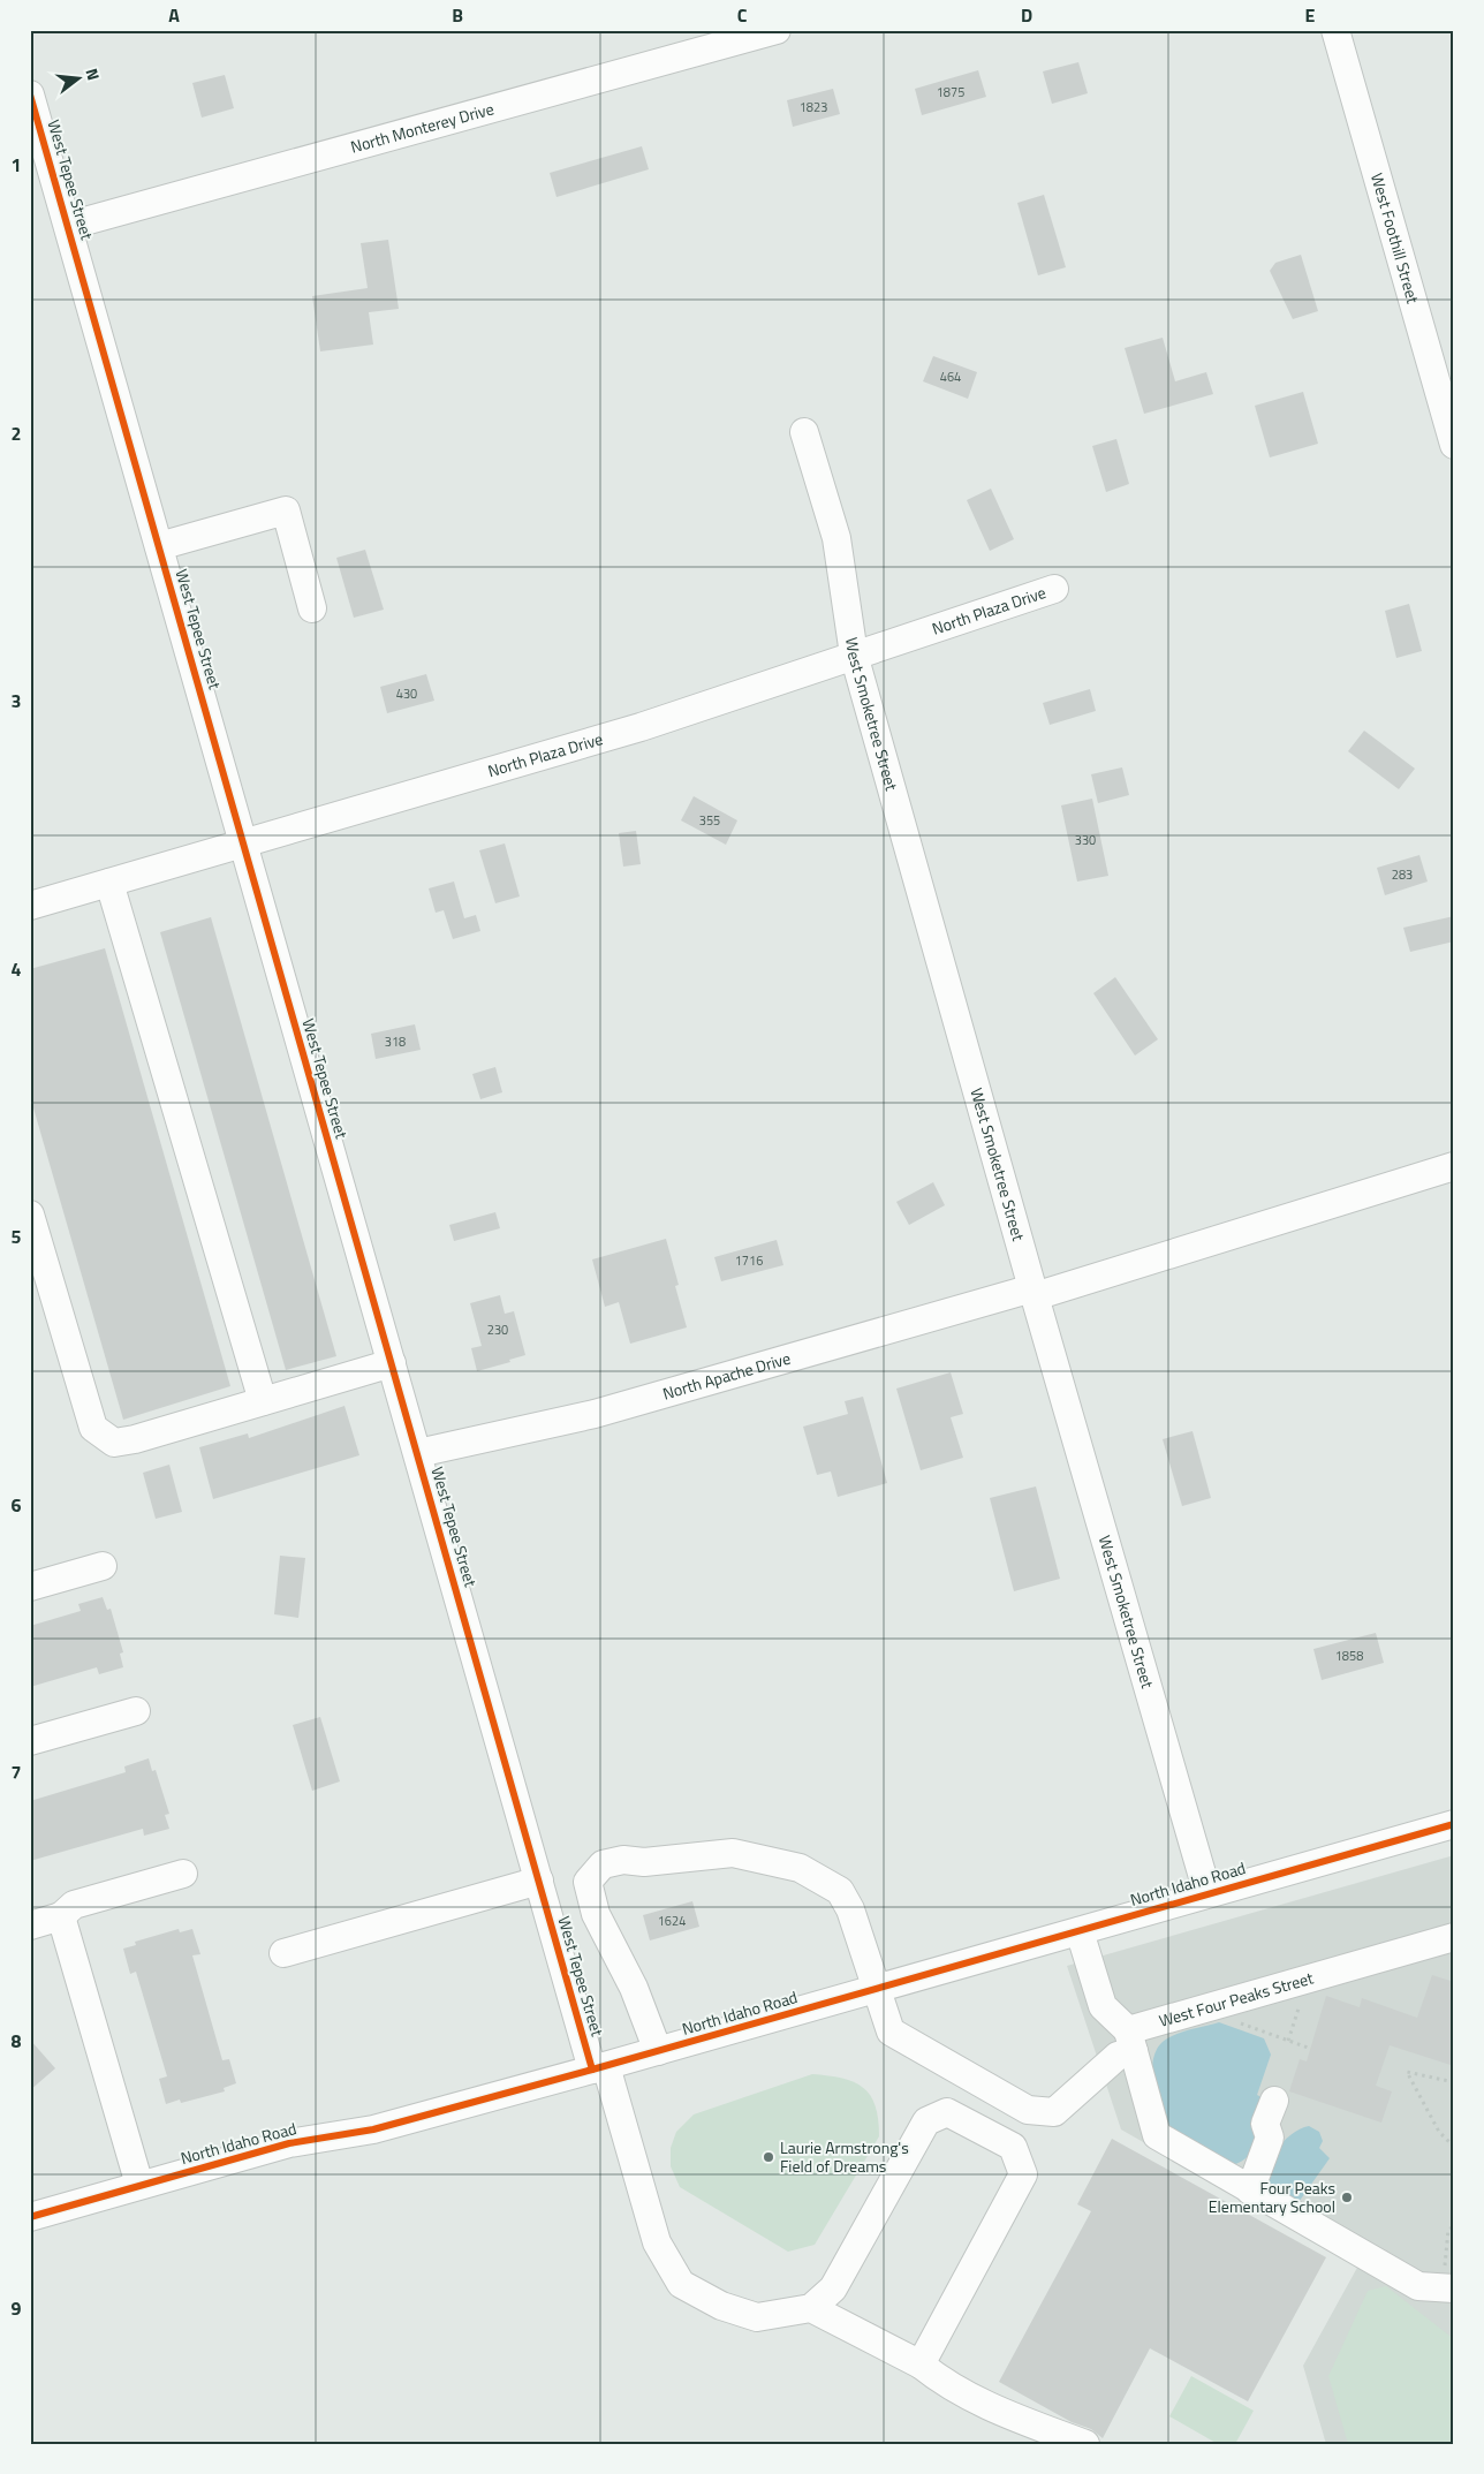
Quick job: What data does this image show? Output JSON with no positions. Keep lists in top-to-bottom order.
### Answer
{
  "streets": {
    "street": [
      "North Monterey Drive",
      "West Tepee Street",
      "West Foothill Street",
      "North Plaza Drive",
      "West Smoketree Street",
      "North Apache Drive",
      "North Idaho Road",
      "West Four Peaks Street"
    ]
  },
  "crossings": [
    ["North Monterey Drive", "West Tepee Street"],
    ["West Tepee Street", "North Plaza Drive"],
    ["West Tepee Street", "North Apache Drive"],
    ["West Tepee Street", "North Idaho Road"],
    ["North Plaza Drive", "West Smoketree Street"],
    ["West Smoketree Street", "North Apache Drive"],
    ["West Smoketree Street", "North Idaho Road"],
    ["North Idaho Road", "West Four Peaks Street"]
  ],
  "places": ["Laurie Armstrong's Field of Dreams", "Four Peaks Elementary School"],
  "house_numbers": [
    "1875",
    "1823",
    "464",
    "430",
    "355",
    "330",
    "283",
    "318",
    "1716",
    "230",
    "1858",
    "1624"
  ],
  "north": "right",
  "grid": {
    "columns": [
      "A",
      "B",
      "C",
      "D",
      "E"
    ],
    "rows": [
      "1",
      "2",
      "3",
      "4",
      "5",
      "6",
      "7",
      "8",
      "9"
    ]
  }
}
